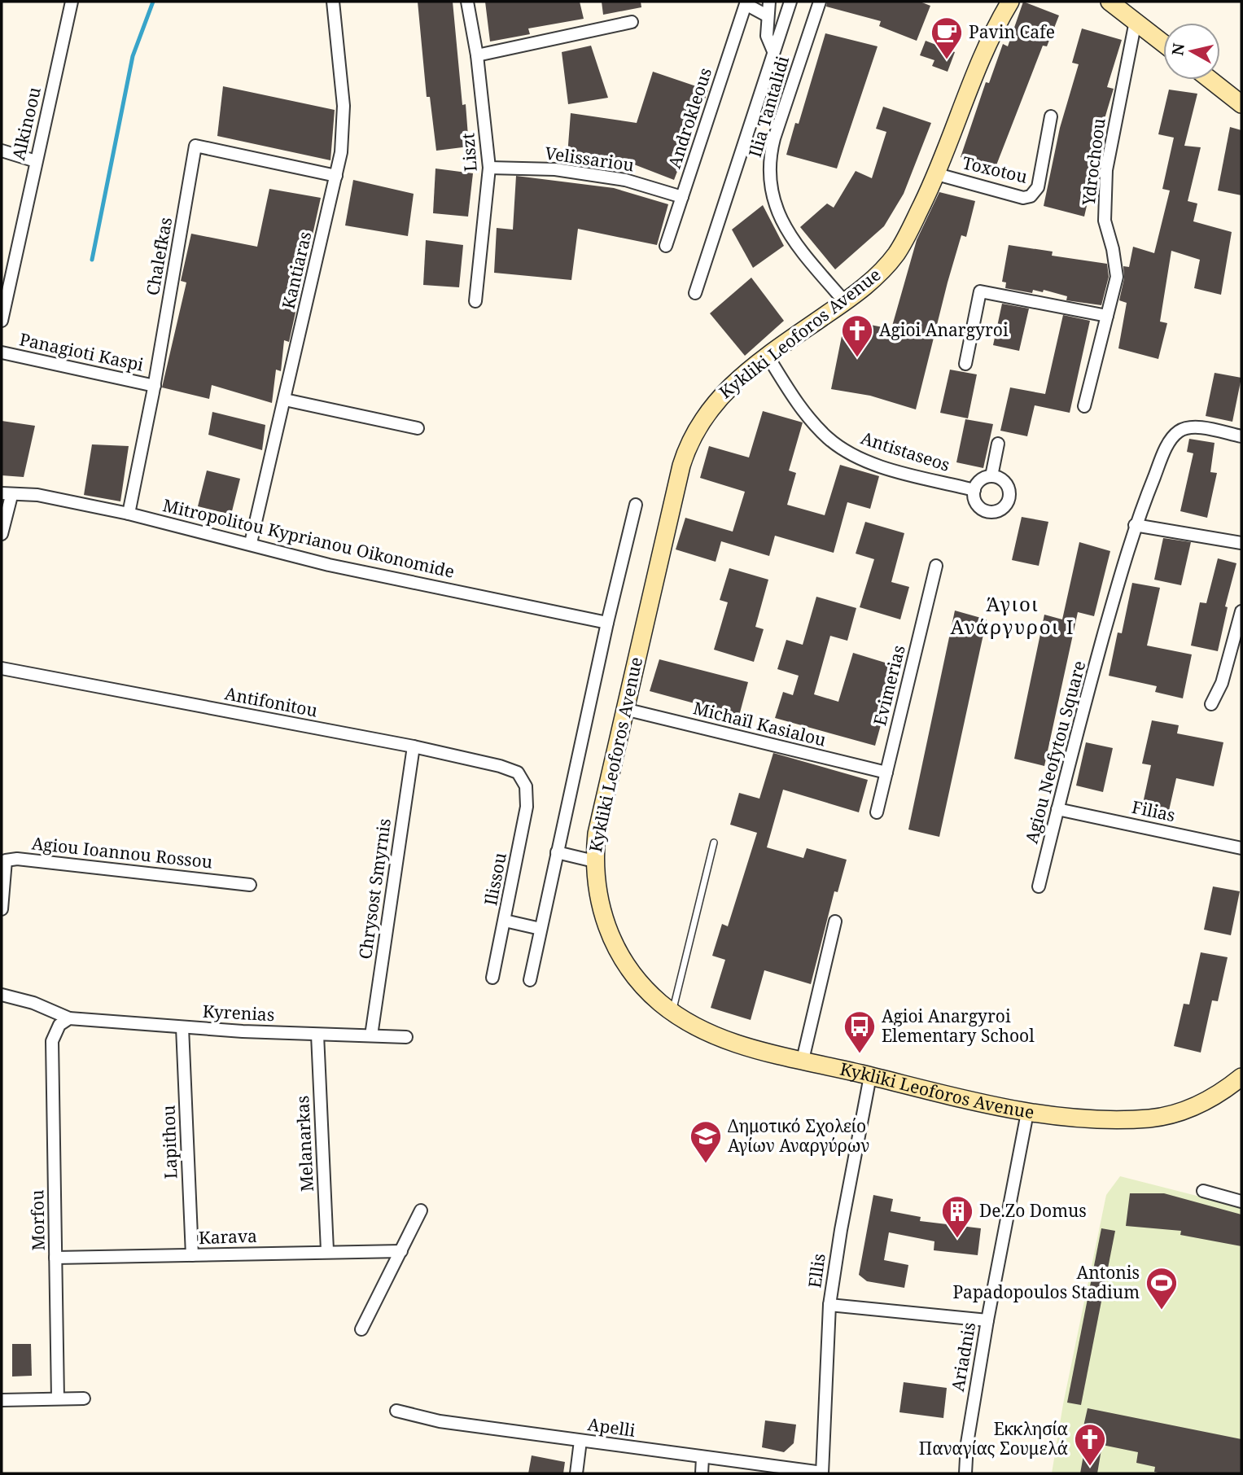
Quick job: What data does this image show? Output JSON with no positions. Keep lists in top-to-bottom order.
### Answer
{
  "streets": {
    "street": [
      "Ilia Tantalidi",
      "Androkleous",
      "Alkinoou",
      "Liszt",
      "Velissariou",
      "Ydrochoou",
      "Toxotou",
      "Chalefkas",
      "Kantiaras",
      "Kykliki Leoforos Avenue",
      "Panagioti Kaspi",
      "Antistaseos",
      "Mitropolitou Kyprianou Oikonomide",
      "Evimerias",
      "Antifonitou",
      "Michaïl Kasialou",
      "Agiou Neofytou Square",
      "Filias",
      "Agiou Ioannou Rossou",
      "Ilissou",
      "Chrysost Smyrnis",
      "Kyrenias",
      "Lapithou",
      "Melanarkas",
      "Morfou",
      "Karava",
      "Ellis",
      "Ariadnis",
      "Apelli"
    ]
  },
  "crossings": [
    ["Ilia Tantalidi", "Kykliki Leoforos Avenue"],
    ["Androkleous", "Velissariou"],
    ["Liszt", "Velissariou"],
    ["Toxotou", "Kykliki Leoforos Avenue"],
    ["Chalefkas", "Kantiaras"],
    ["Chalefkas", "Panagioti Kaspi"],
    ["Chalefkas", "Mitropolitou Kyprianou Oikonomide"],
    ["Kantiaras", "Mitropolitou Kyprianou Oikonomide"],
    ["Kykliki Leoforos Avenue", "Antistaseos"],
    ["Kykliki Leoforos Avenue", "Michaïl Kasialou"],
    ["Kykliki Leoforos Avenue", "Ellis"],
    ["Kykliki Leoforos Avenue", "Ariadnis"],
    ["Evimerias", "Michaïl Kasialou"],
    ["Antifonitou", "Ilissou"],
    ["Antifonitou", "Chrysost Smyrnis"],
    ["Agiou Neofytou Square", "Filias"],
    ["Chrysost Smyrnis", "Kyrenias"],
    ["Kyrenias", "Lapithou"],
    ["Kyrenias", "Melanarkas"],
    ["Kyrenias", "Morfou"],
    ["Lapithou", "Karava"],
    ["Melanarkas", "Karava"],
    ["Morfou", "Karava"],
    ["Ellis", "Apelli"]
  ],
  "districts": ["Άγιοι Ανάργυροι Ι"],
  "places": {
    "cafe": ["Pavin Cafe"],
    "church": ["Agioi Anargyroi", "Εκκλησία Παναγίας Σουμελά"],
    "bus stop": ["Agioi Anargyroi Elementary School"],
    "school or university": ["Δημοτικό Σχολείο Αγίων Αναργύρων"],
    "building": ["De.Zo Domus"],
    "sports": ["Antonis Papadopoulos Stadium"]
  },
  "north": "left"
}
